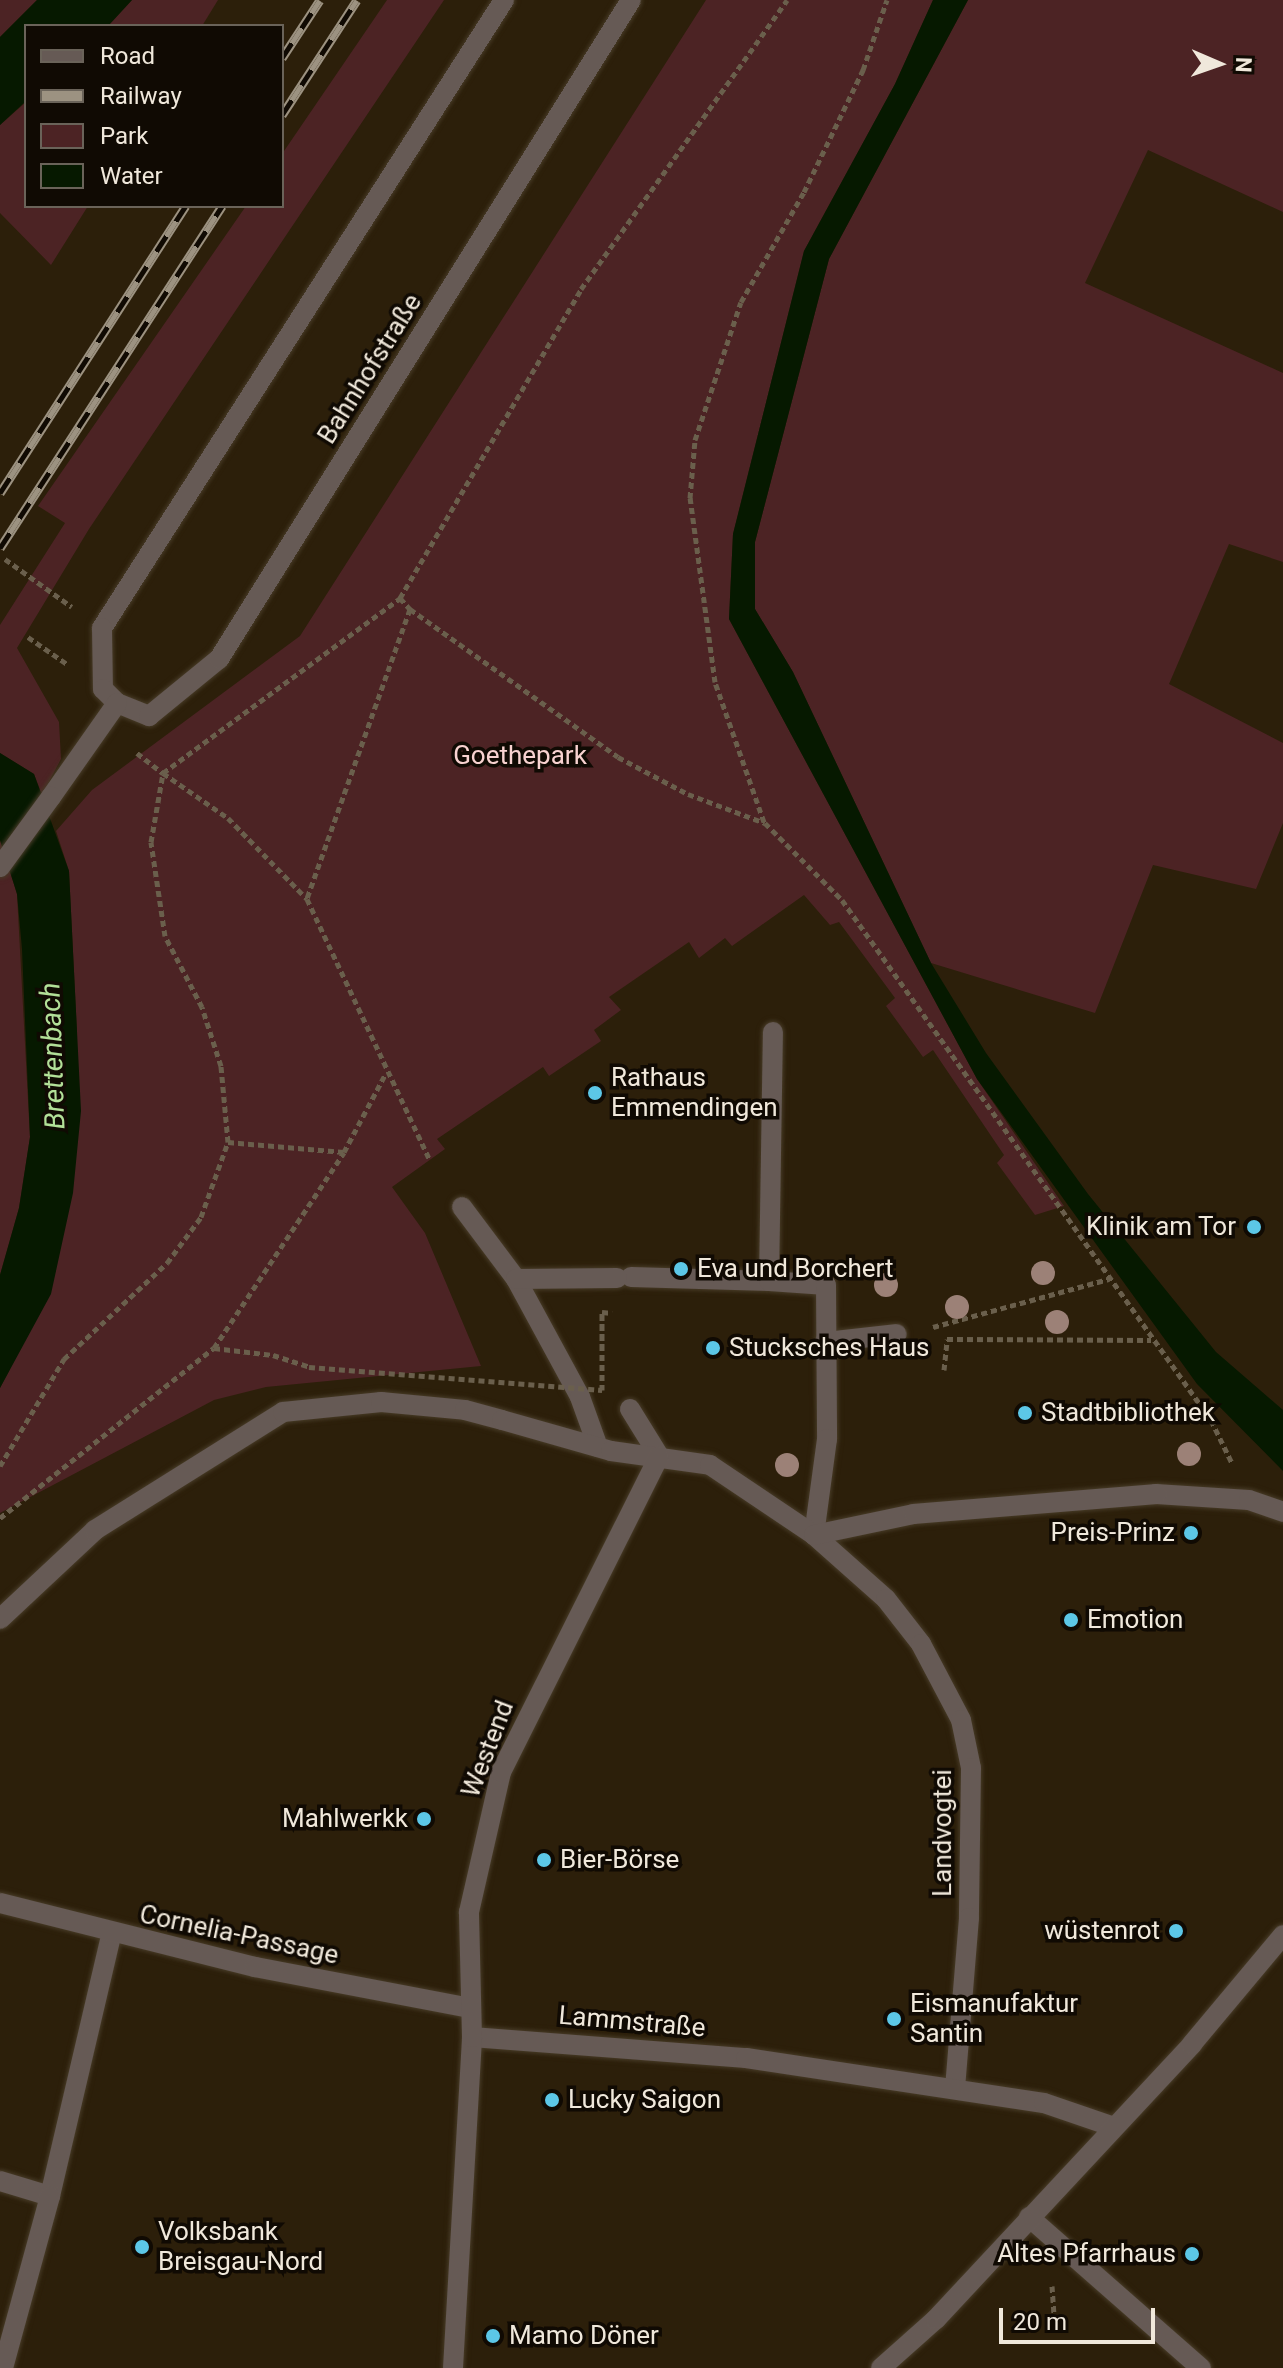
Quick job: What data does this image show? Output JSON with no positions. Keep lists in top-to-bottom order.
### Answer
{
  "streets": {
    "street": [
      "Bahnhofstraße",
      "Westend",
      "Landvogtei",
      "Cornelia-Passage",
      "Lammstraße"
    ]
  },
  "crossings": [
    ["Westend", "Landvogtei"],
    ["Westend", "Cornelia-Passage"],
    ["Westend", "Lammstraße"],
    ["Landvogtei", "Lammstraße"]
  ],
  "water": ["Brettenbach"],
  "parks": ["Goethepark"],
  "places": [
    "Rathaus Emmendingen",
    "Klinik am Tor",
    "Eva und Borchert",
    "Stucksches Haus",
    "Stadtbibliothek",
    "Preis-Prinz",
    "Emotion",
    "Mahlwerkk",
    "Bier-Börse",
    "wüstenrot",
    "Eismanufaktur Santin",
    "Lucky Saigon",
    "Volksbank Breisgau-Nord",
    "Altes Pfarrhaus",
    "Mamo Döner"
  ],
  "legend": [
    "Road",
    "Railway",
    "Park",
    "Water"
  ],
  "scale_bar": "20 m",
  "north": "right"
}
